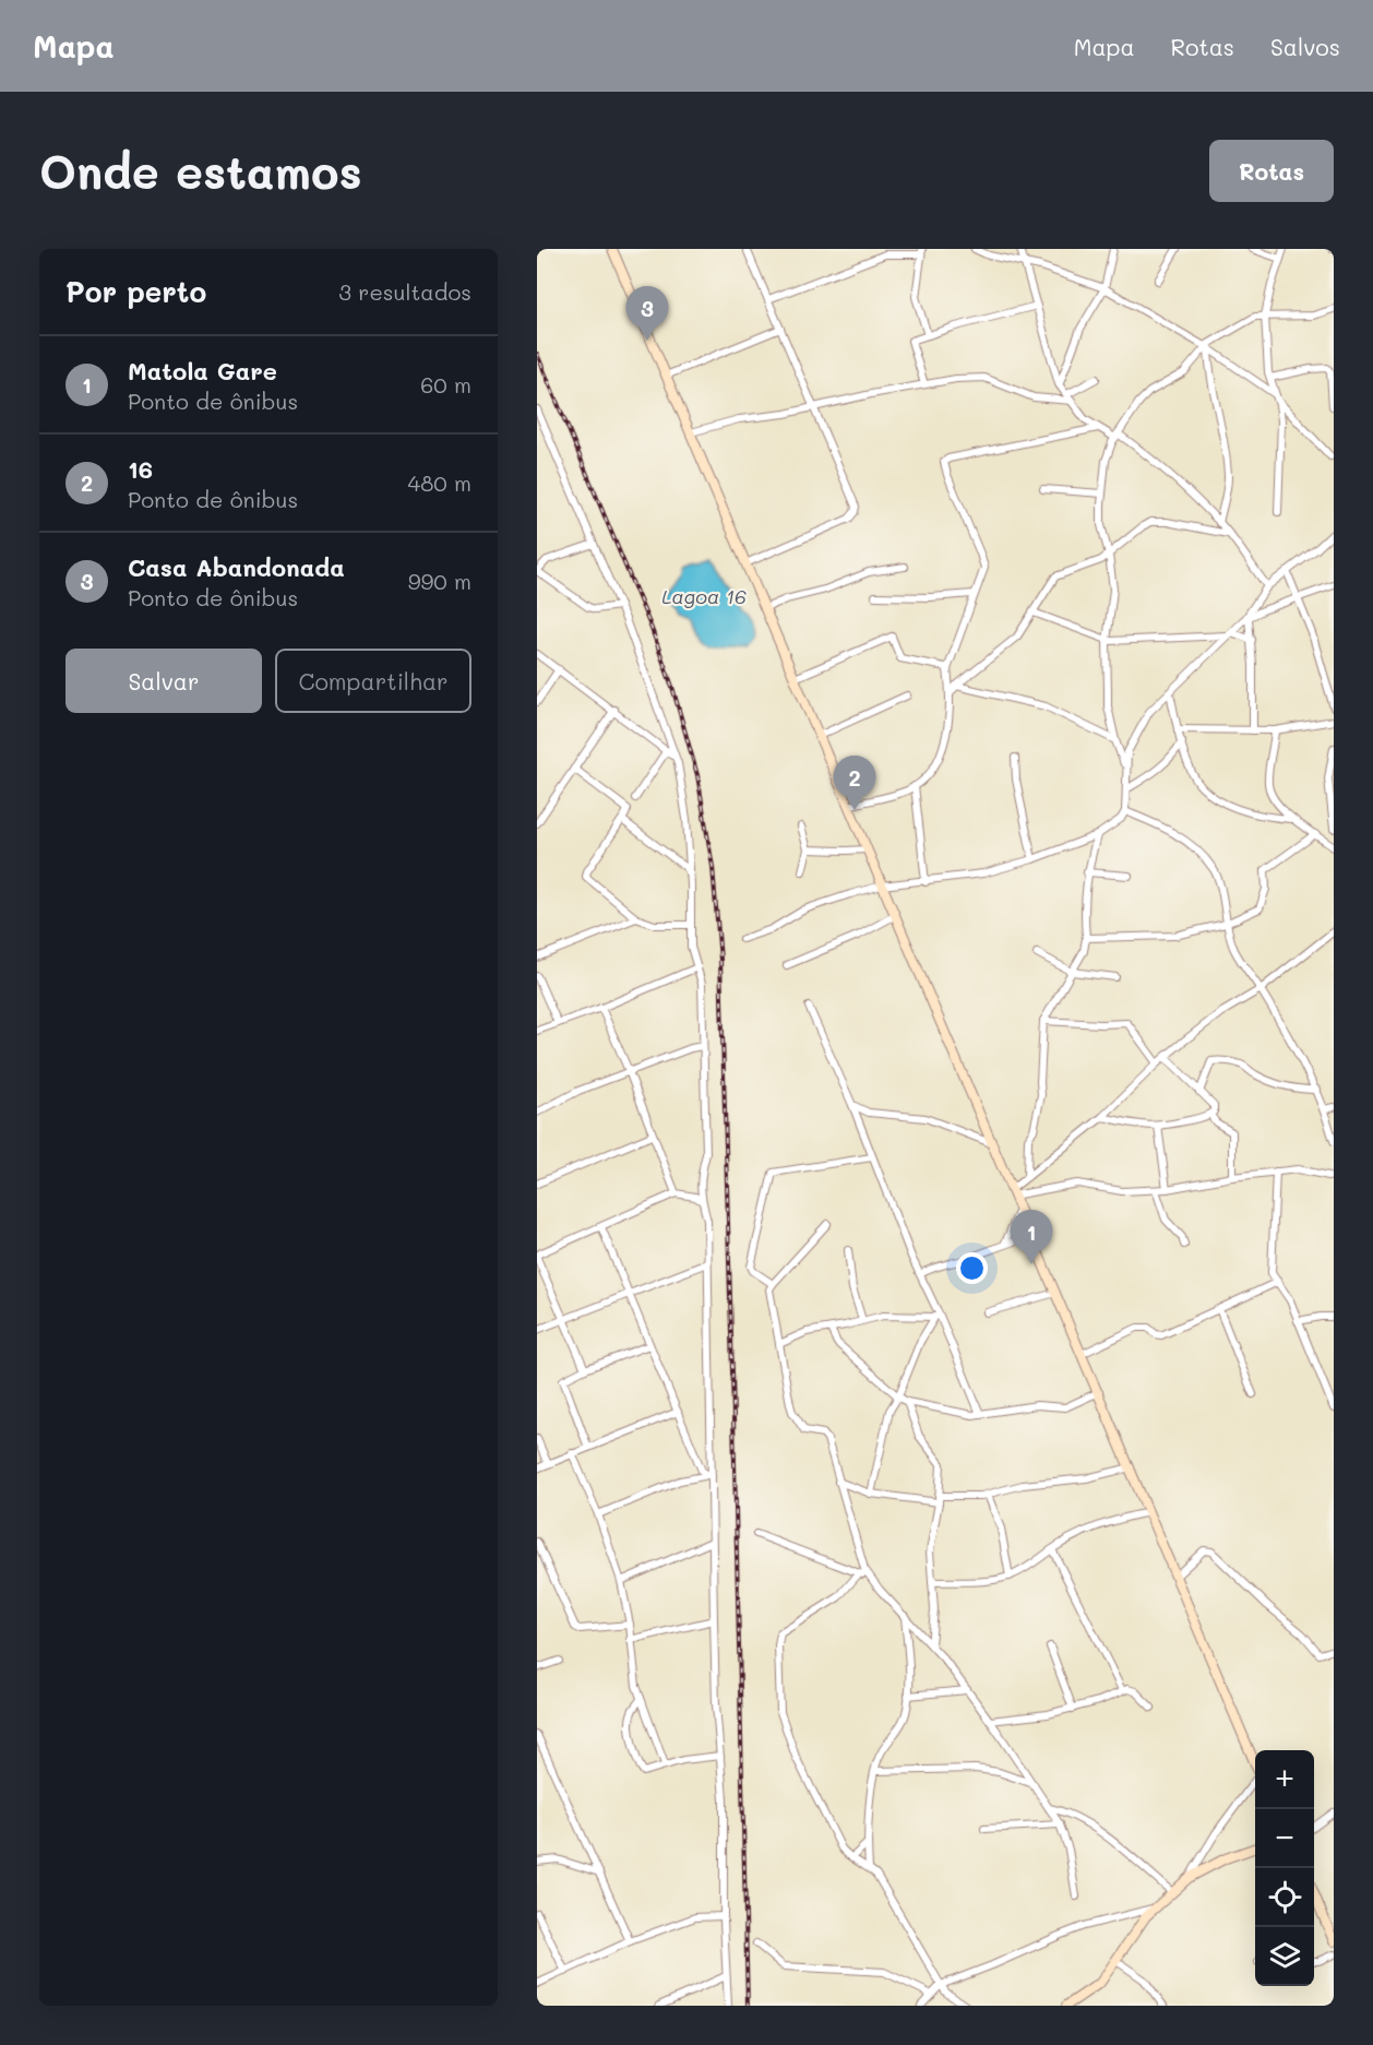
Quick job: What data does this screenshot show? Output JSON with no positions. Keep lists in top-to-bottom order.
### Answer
{
  "water": ["Lagoa 16"],
  "page": {
    "header": "Mapa",
    "nav": ["Mapa", "Rotas", "Salvos"],
    "buttons": [
      "Rotas",
      ["Salvar", "Compartilhar"]
    ],
    "title": "Onde estamos",
    "heading": ["Por perto", "3 resultados"],
    "pins": ["3", "2", "1"],
    "list": [
      {
        "mark": "1",
        "name": "Matola Gare",
        "note": "Ponto de ônibus",
        "value": "60 m"
      },
      {
        "mark": "2",
        "name": "16",
        "note": "Ponto de ônibus",
        "value": "480 m"
      },
      {
        "mark": "3",
        "name": "Casa Abandonada",
        "note": "Ponto de ônibus",
        "value": "990 m"
      }
    ],
    "map_buttons": ["+", "−"]
  }
}
